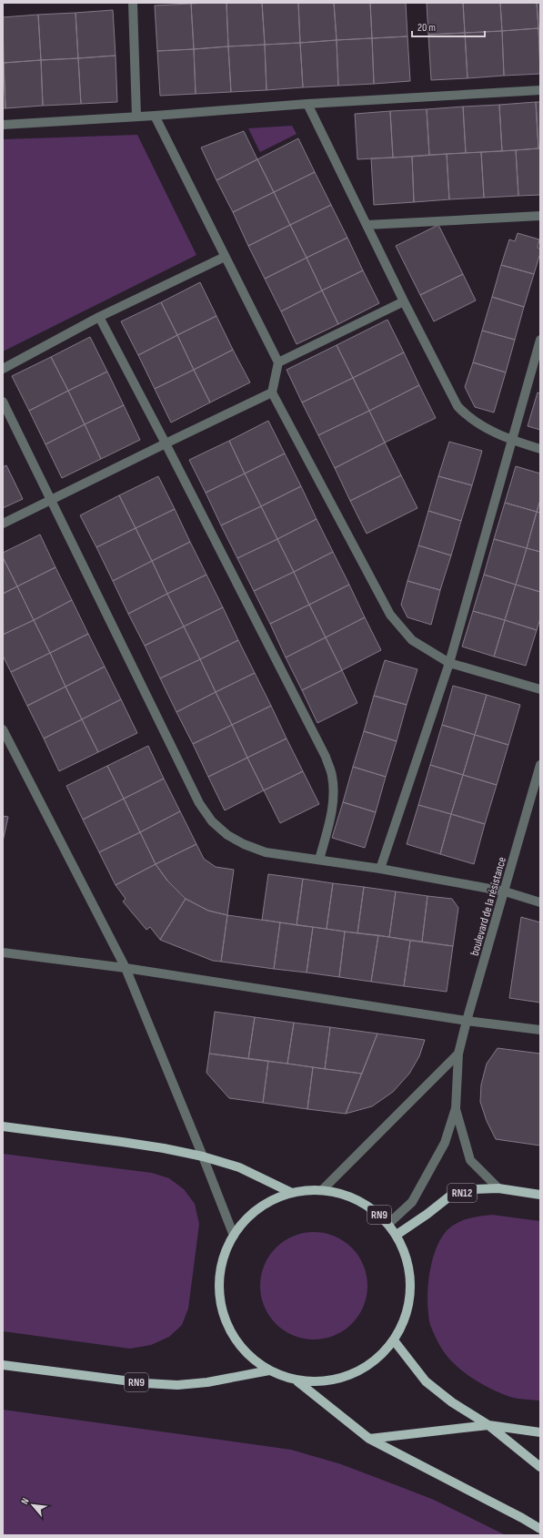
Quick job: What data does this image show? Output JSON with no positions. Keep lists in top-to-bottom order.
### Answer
{
  "streets": {
    "main road": ["RN12", "RN9"],
    "street": ["boulevard de la résistance"]
  },
  "crossings": [
    ["RN12", "RN9"]
  ],
  "scale_bar": "20 m",
  "north": "top left"
}
